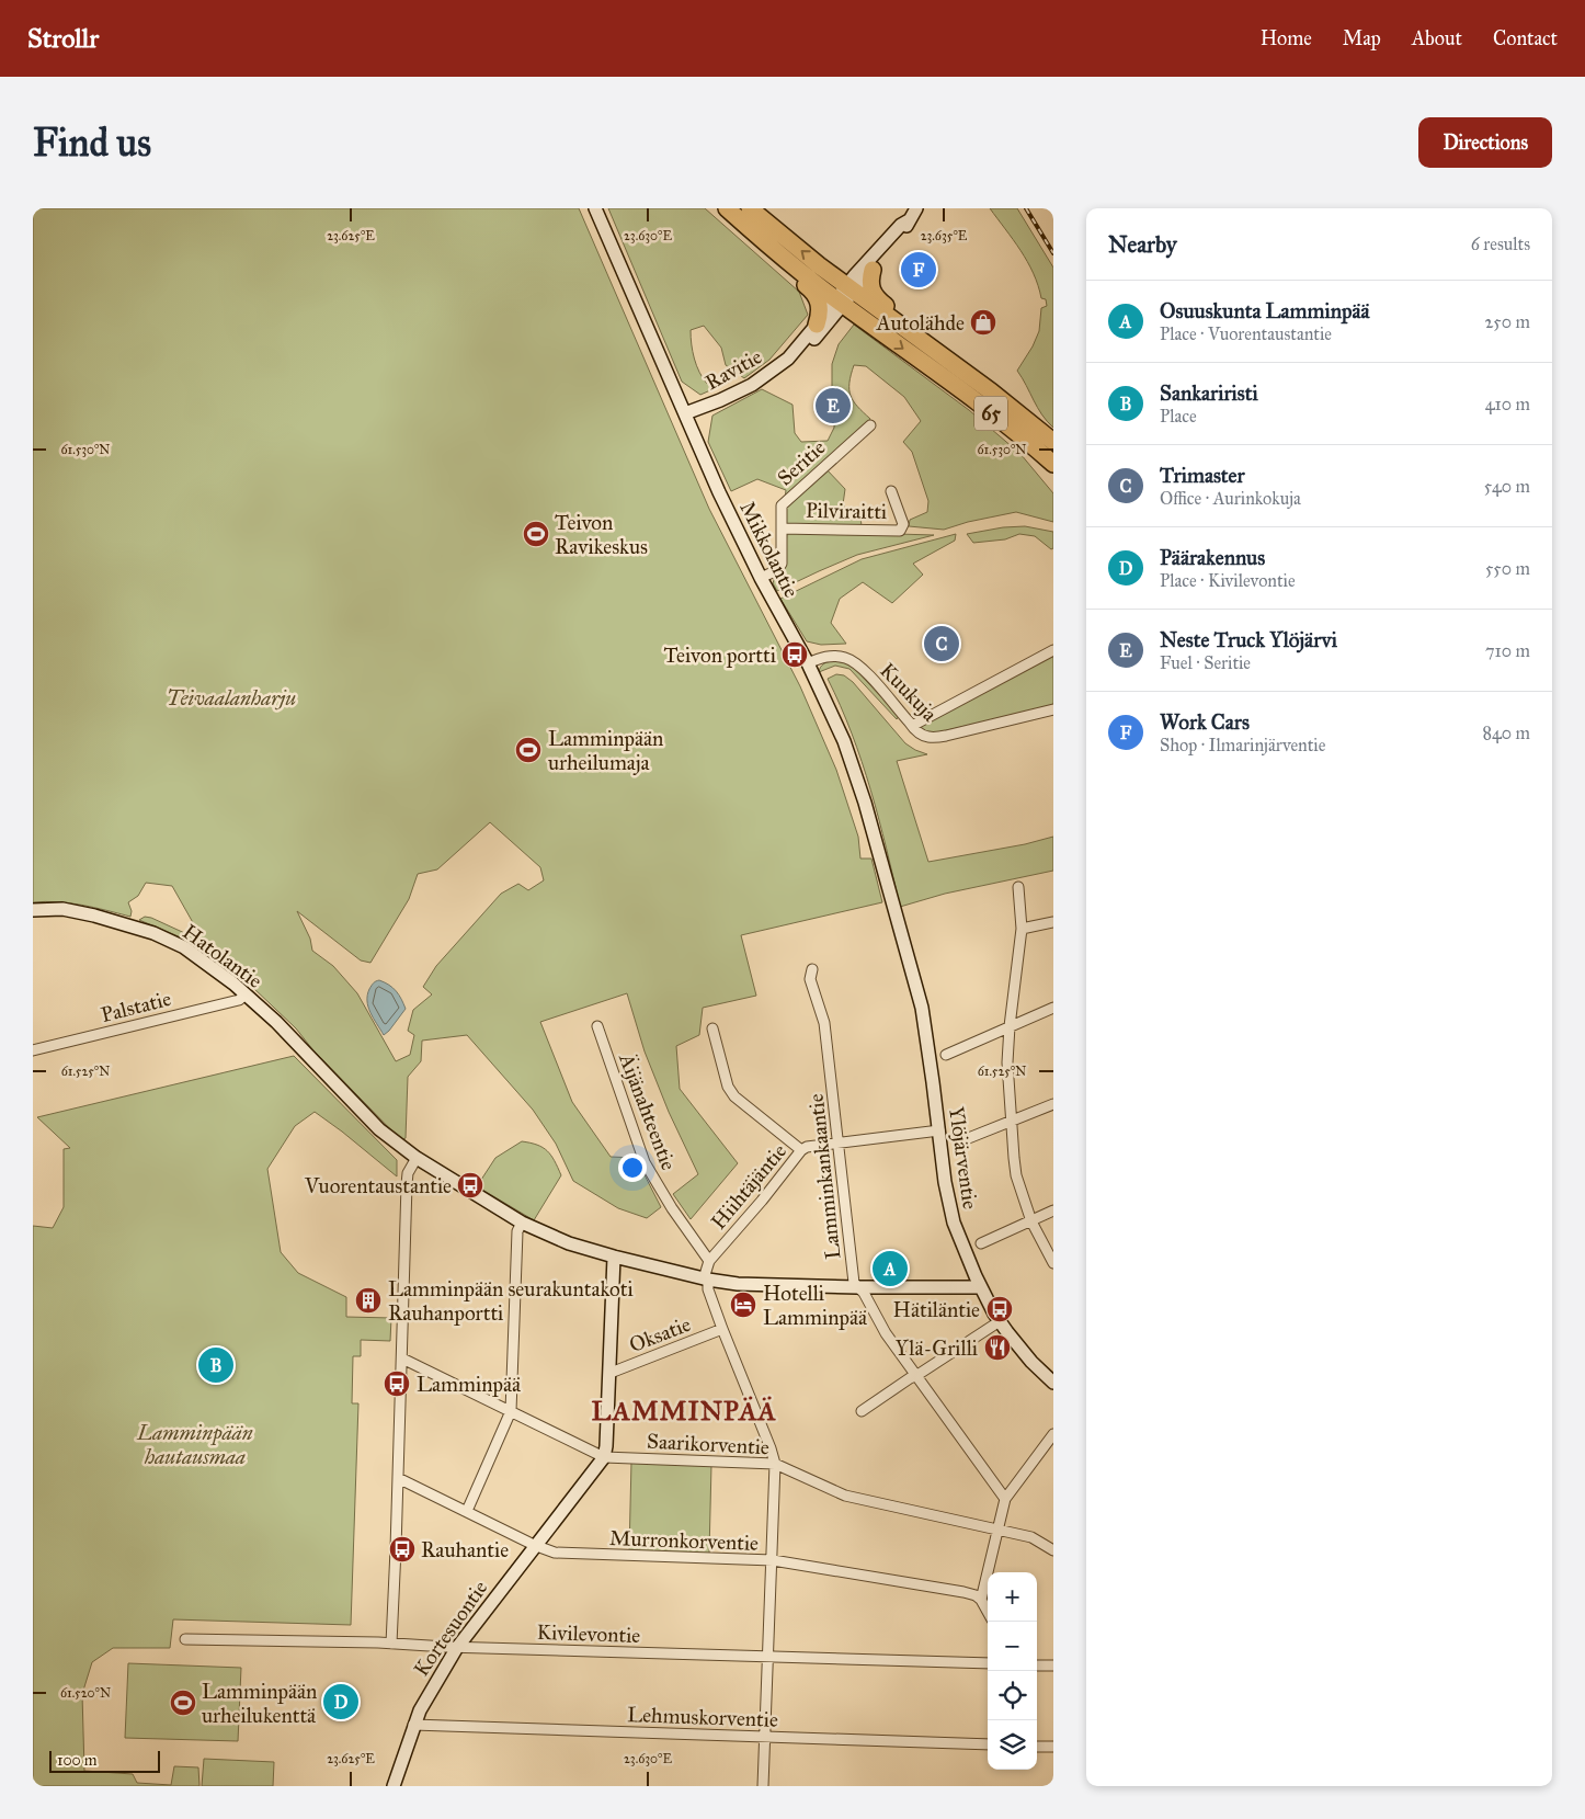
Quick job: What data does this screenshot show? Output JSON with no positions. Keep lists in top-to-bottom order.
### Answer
{
  "streets": {
    "highway": ["65"],
    "main road": [
      "Ravitie",
      "Mikkolantie",
      "Hatolantie",
      "Ylöjärventie",
      "Kortesuontie"
    ],
    "street": [
      "Seritie",
      "Pilviraitti",
      "Kuukuja",
      "Palstatie",
      "Äijänahteentie",
      "Lamminkankaantie",
      "Hiihtäjäntie",
      "Oksatie",
      "Saarikorventie",
      "Murronkorventie",
      "Kivilevontie",
      "Lehmuskorventie"
    ]
  },
  "crossings": [
    ["Ravitie", "65"],
    ["Ravitie", "Mikkolantie"],
    ["Seritie", "Pilviraitti"],
    ["Mikkolantie", "Kuukuja"],
    ["Mikkolantie", "Ylöjärventie"],
    ["Hatolantie", "Palstatie"],
    ["Äijänahteentie", "Hiihtäjäntie"],
    ["Ylöjärventie", "Hiihtäjäntie"],
    ["Lamminkankaantie", "Hiihtäjäntie"],
    ["Saarikorventie", "Kortesuontie"],
    ["Murronkorventie", "Kortesuontie"],
    ["Kortesuontie", "Kivilevontie"],
    ["Kortesuontie", "Lehmuskorventie"]
  ],
  "districts": ["LAMMINPÄÄ"],
  "parks": ["Teivaalanharju", "Lamminpään hautausmaa"],
  "places": {
    "shop": ["Autolähde"],
    "sports": ["Teivon Ravikeskus", "Lamminpään urheilumaja", "Lamminpään urheilukenttä"],
    "bus stop": [
      "Teivon portti",
      "Vuorentaustantie",
      "Hätiläntie",
      "Lamminpää",
      "Rauhantie"
    ],
    "building": ["Lamminpään seurakuntakoti Rauhanportti"],
    "hotel": ["Hotelli Lamminpää"],
    "restaurant": ["Ylä-Grilli"]
  },
  "scale_bar": "100 m",
  "page": {
    "header": "Strollr",
    "nav": [
      "Home",
      "Map",
      "About",
      "Contact"
    ],
    "buttons": "Directions",
    "title": "Find us",
    "heading": ["Nearby", "6 results"],
    "pins": [
      "F",
      "E",
      "C",
      "A",
      "B",
      "D"
    ],
    "list": [
      {
        "mark": "A",
        "name": "Osuuskunta Lamminpää",
        "note": "Place · Vuorentaustantie",
        "value": "250 m"
      },
      {
        "mark": "B",
        "name": "Sankariristi",
        "note": "Place",
        "value": "410 m"
      },
      {
        "mark": "C",
        "name": "Trimaster",
        "note": "Office · Aurinkokuja",
        "value": "540 m"
      },
      {
        "mark": "D",
        "name": "Päärakennus",
        "note": "Place · Kivilevontie",
        "value": "550 m"
      },
      {
        "mark": "E",
        "name": "Neste Truck Ylöjärvi",
        "note": "Fuel · Seritie",
        "value": "710 m"
      },
      {
        "mark": "F",
        "name": "Work Cars",
        "note": "Shop · Ilmarinjärventie",
        "value": "840 m"
      }
    ],
    "map_buttons": ["+", "−"],
    "scale": "100 m"
  },
  "coordinates": [
    "23.625°E",
    "23.630°E",
    "23.635°E",
    "61.530°N",
    "61.525°N",
    "61.520°N"
  ]
}
